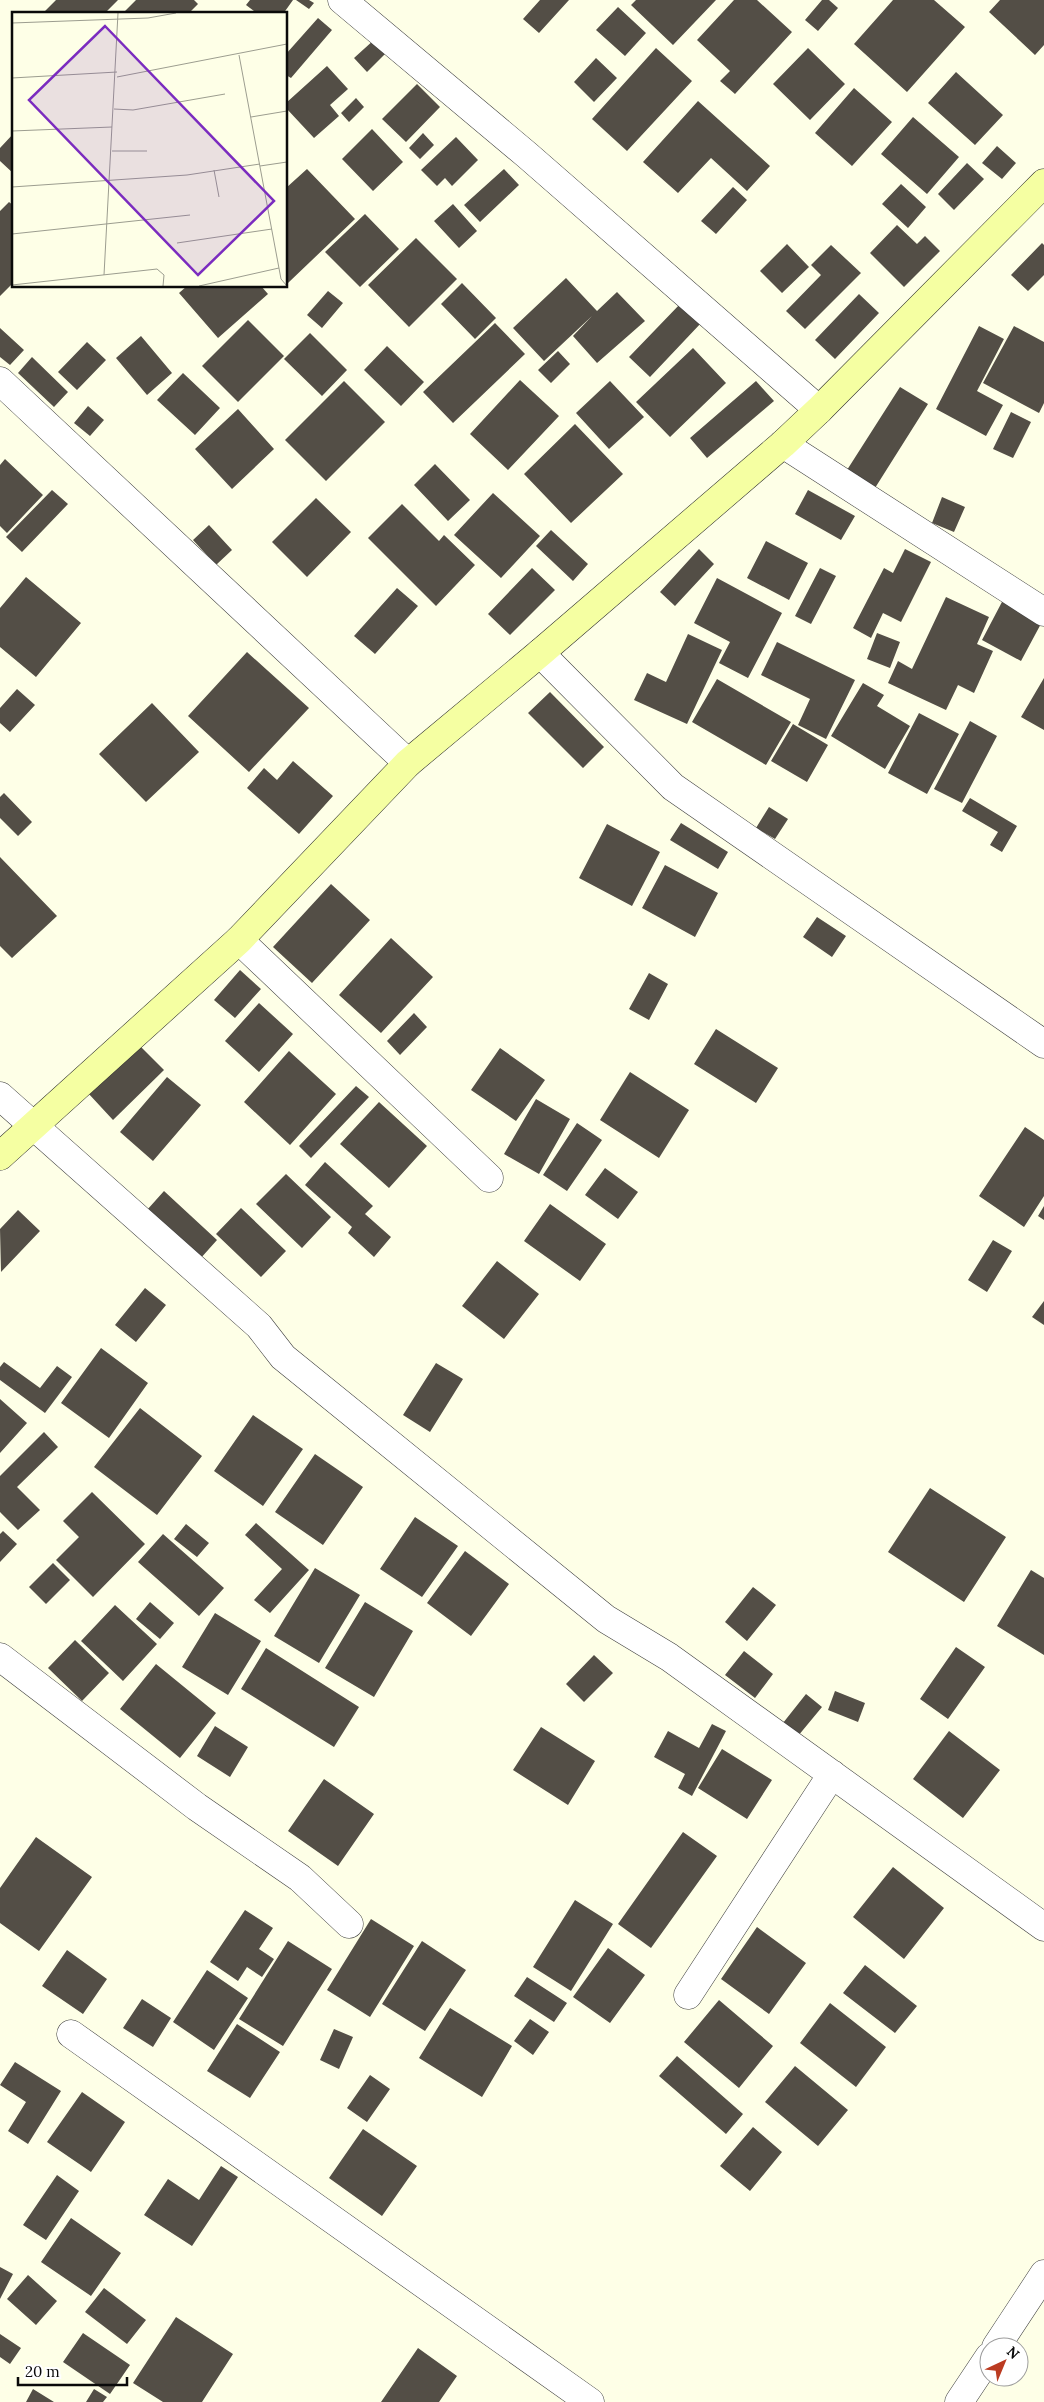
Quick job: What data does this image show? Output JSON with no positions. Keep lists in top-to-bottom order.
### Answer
{
  "scale_bar": "20 m",
  "north": "top right"
}
